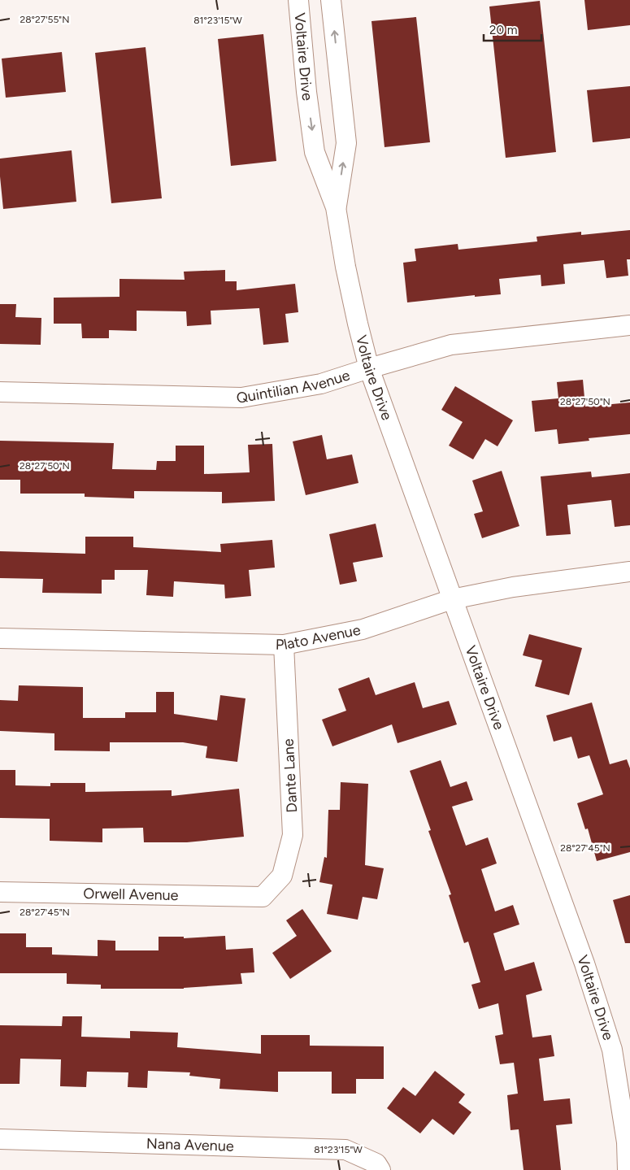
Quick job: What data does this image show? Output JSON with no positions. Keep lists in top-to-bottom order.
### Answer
{
  "streets": {
    "street": [
      "Voltaire Drive",
      "Quintilian Avenue",
      "Plato Avenue",
      "Dante Lane",
      "Orwell Avenue",
      "Nana Avenue"
    ]
  },
  "crossings": [
    ["Voltaire Drive", "Quintilian Avenue"],
    ["Voltaire Drive", "Plato Avenue"],
    ["Plato Avenue", "Dante Lane"],
    ["Dante Lane", "Orwell Avenue"]
  ],
  "scale_bar": "20 m",
  "coordinates": [
    "28°27'55\"N",
    "81°23'15\"W",
    "28°27'50\"N",
    "28°27'45\"N"
  ]
}
